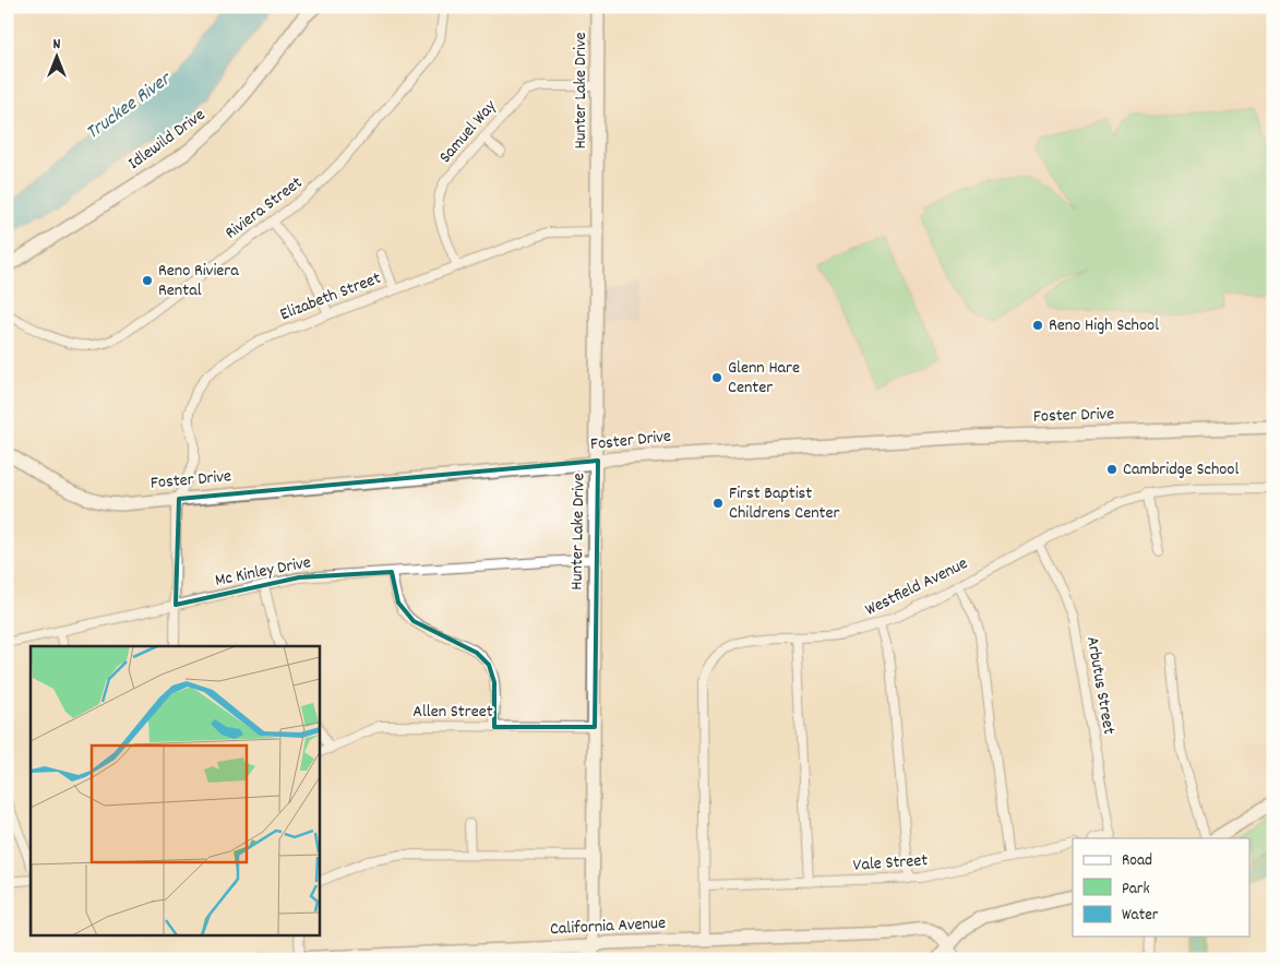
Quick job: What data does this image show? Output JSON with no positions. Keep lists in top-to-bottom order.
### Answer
{
  "streets": {
    "street": [
      "Hunter Lake Drive",
      "Samuel Way",
      "Idlewild Drive",
      "Riviera Street",
      "Elizabeth Street",
      "Foster Drive",
      "Mc Kinley Drive",
      "Westfield Avenue",
      "Arbutus Street",
      "Allen Street",
      "Vale Street",
      "California Avenue"
    ]
  },
  "crossings": [
    ["Hunter Lake Drive", "Samuel Way"],
    ["Hunter Lake Drive", "Elizabeth Street"],
    ["Hunter Lake Drive", "Foster Drive"],
    ["Hunter Lake Drive", "Mc Kinley Drive"],
    ["Hunter Lake Drive", "Allen Street"],
    ["Hunter Lake Drive", "California Avenue"],
    ["Samuel Way", "Elizabeth Street"],
    ["Elizabeth Street", "Foster Drive"],
    ["Elizabeth Street", "Mc Kinley Drive"],
    ["Westfield Avenue", "Arbutus Street"],
    ["Westfield Avenue", "Vale Street"],
    ["Westfield Avenue", "California Avenue"]
  ],
  "water": ["Truckee River"],
  "places": [
    "Reno Riviera Rental",
    "Reno High School",
    "Glenn Hare Center",
    "Cambridge School",
    "First Baptist Childrens Center"
  ],
  "legend": ["Road", "Park", "Water"],
  "north": "top"
}
